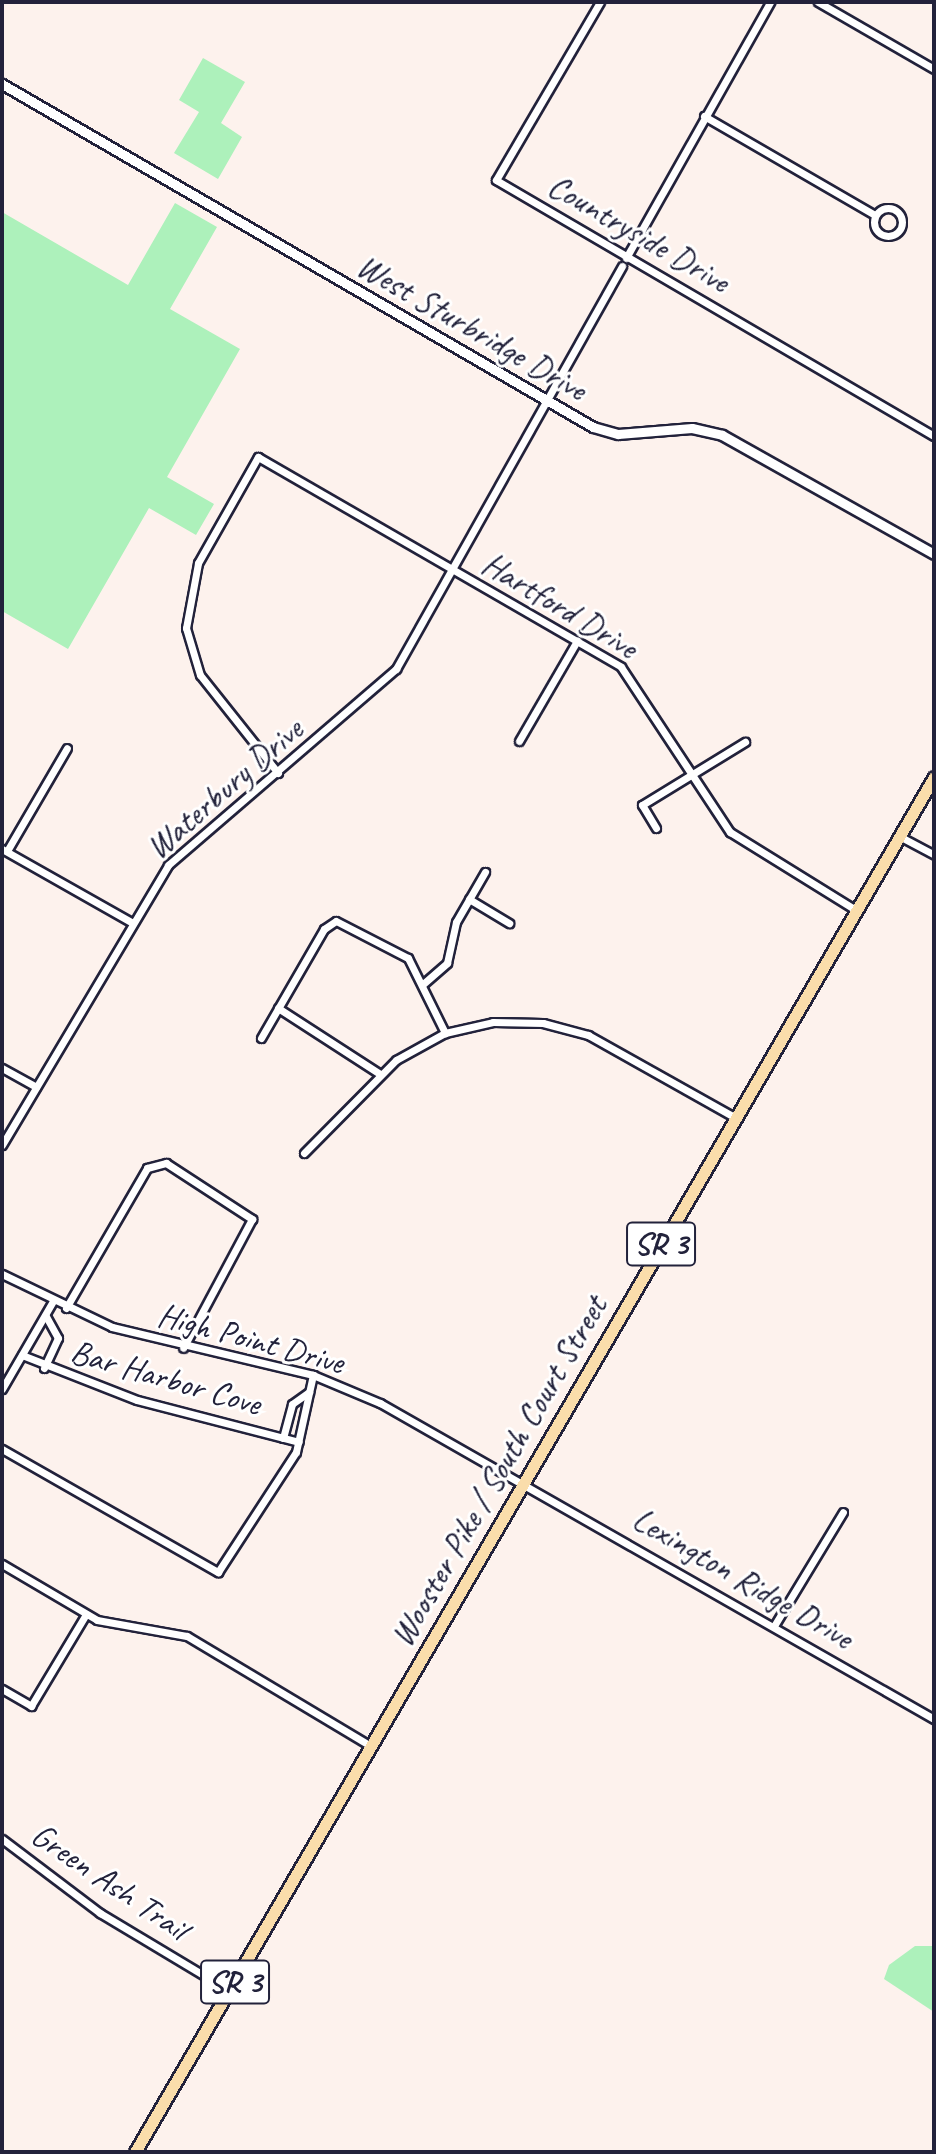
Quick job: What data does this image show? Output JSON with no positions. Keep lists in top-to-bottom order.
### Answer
{
  "streets": {
    "main road": ["SR 3", "Wooster Pike / South Court Street"],
    "street": [
      "Countryside Drive",
      "West Sturbridge Drive",
      "Hartford Drive",
      "Waterbury Drive",
      "High Point Drive",
      "Bar Harbor Cove",
      "Lexington Ridge Drive",
      "Green Ash Trail"
    ]
  },
  "crossings": [
    ["Countryside Drive", "Waterbury Drive"],
    ["West Sturbridge Drive", "Waterbury Drive"],
    ["Hartford Drive", "Waterbury Drive"],
    ["Hartford Drive", "SR 3"],
    ["Hartford Drive", "Wooster Pike / South Court Street"],
    ["SR 3", "Wooster Pike / South Court Street"],
    ["SR 3", "Green Ash Trail"],
    ["High Point Drive", "Wooster Pike / South Court Street"],
    ["High Point Drive", "Lexington Ridge Drive"],
    ["Wooster Pike / South Court Street", "Lexington Ridge Drive"],
    ["Wooster Pike / South Court Street", "Green Ash Trail"]
  ]
}
